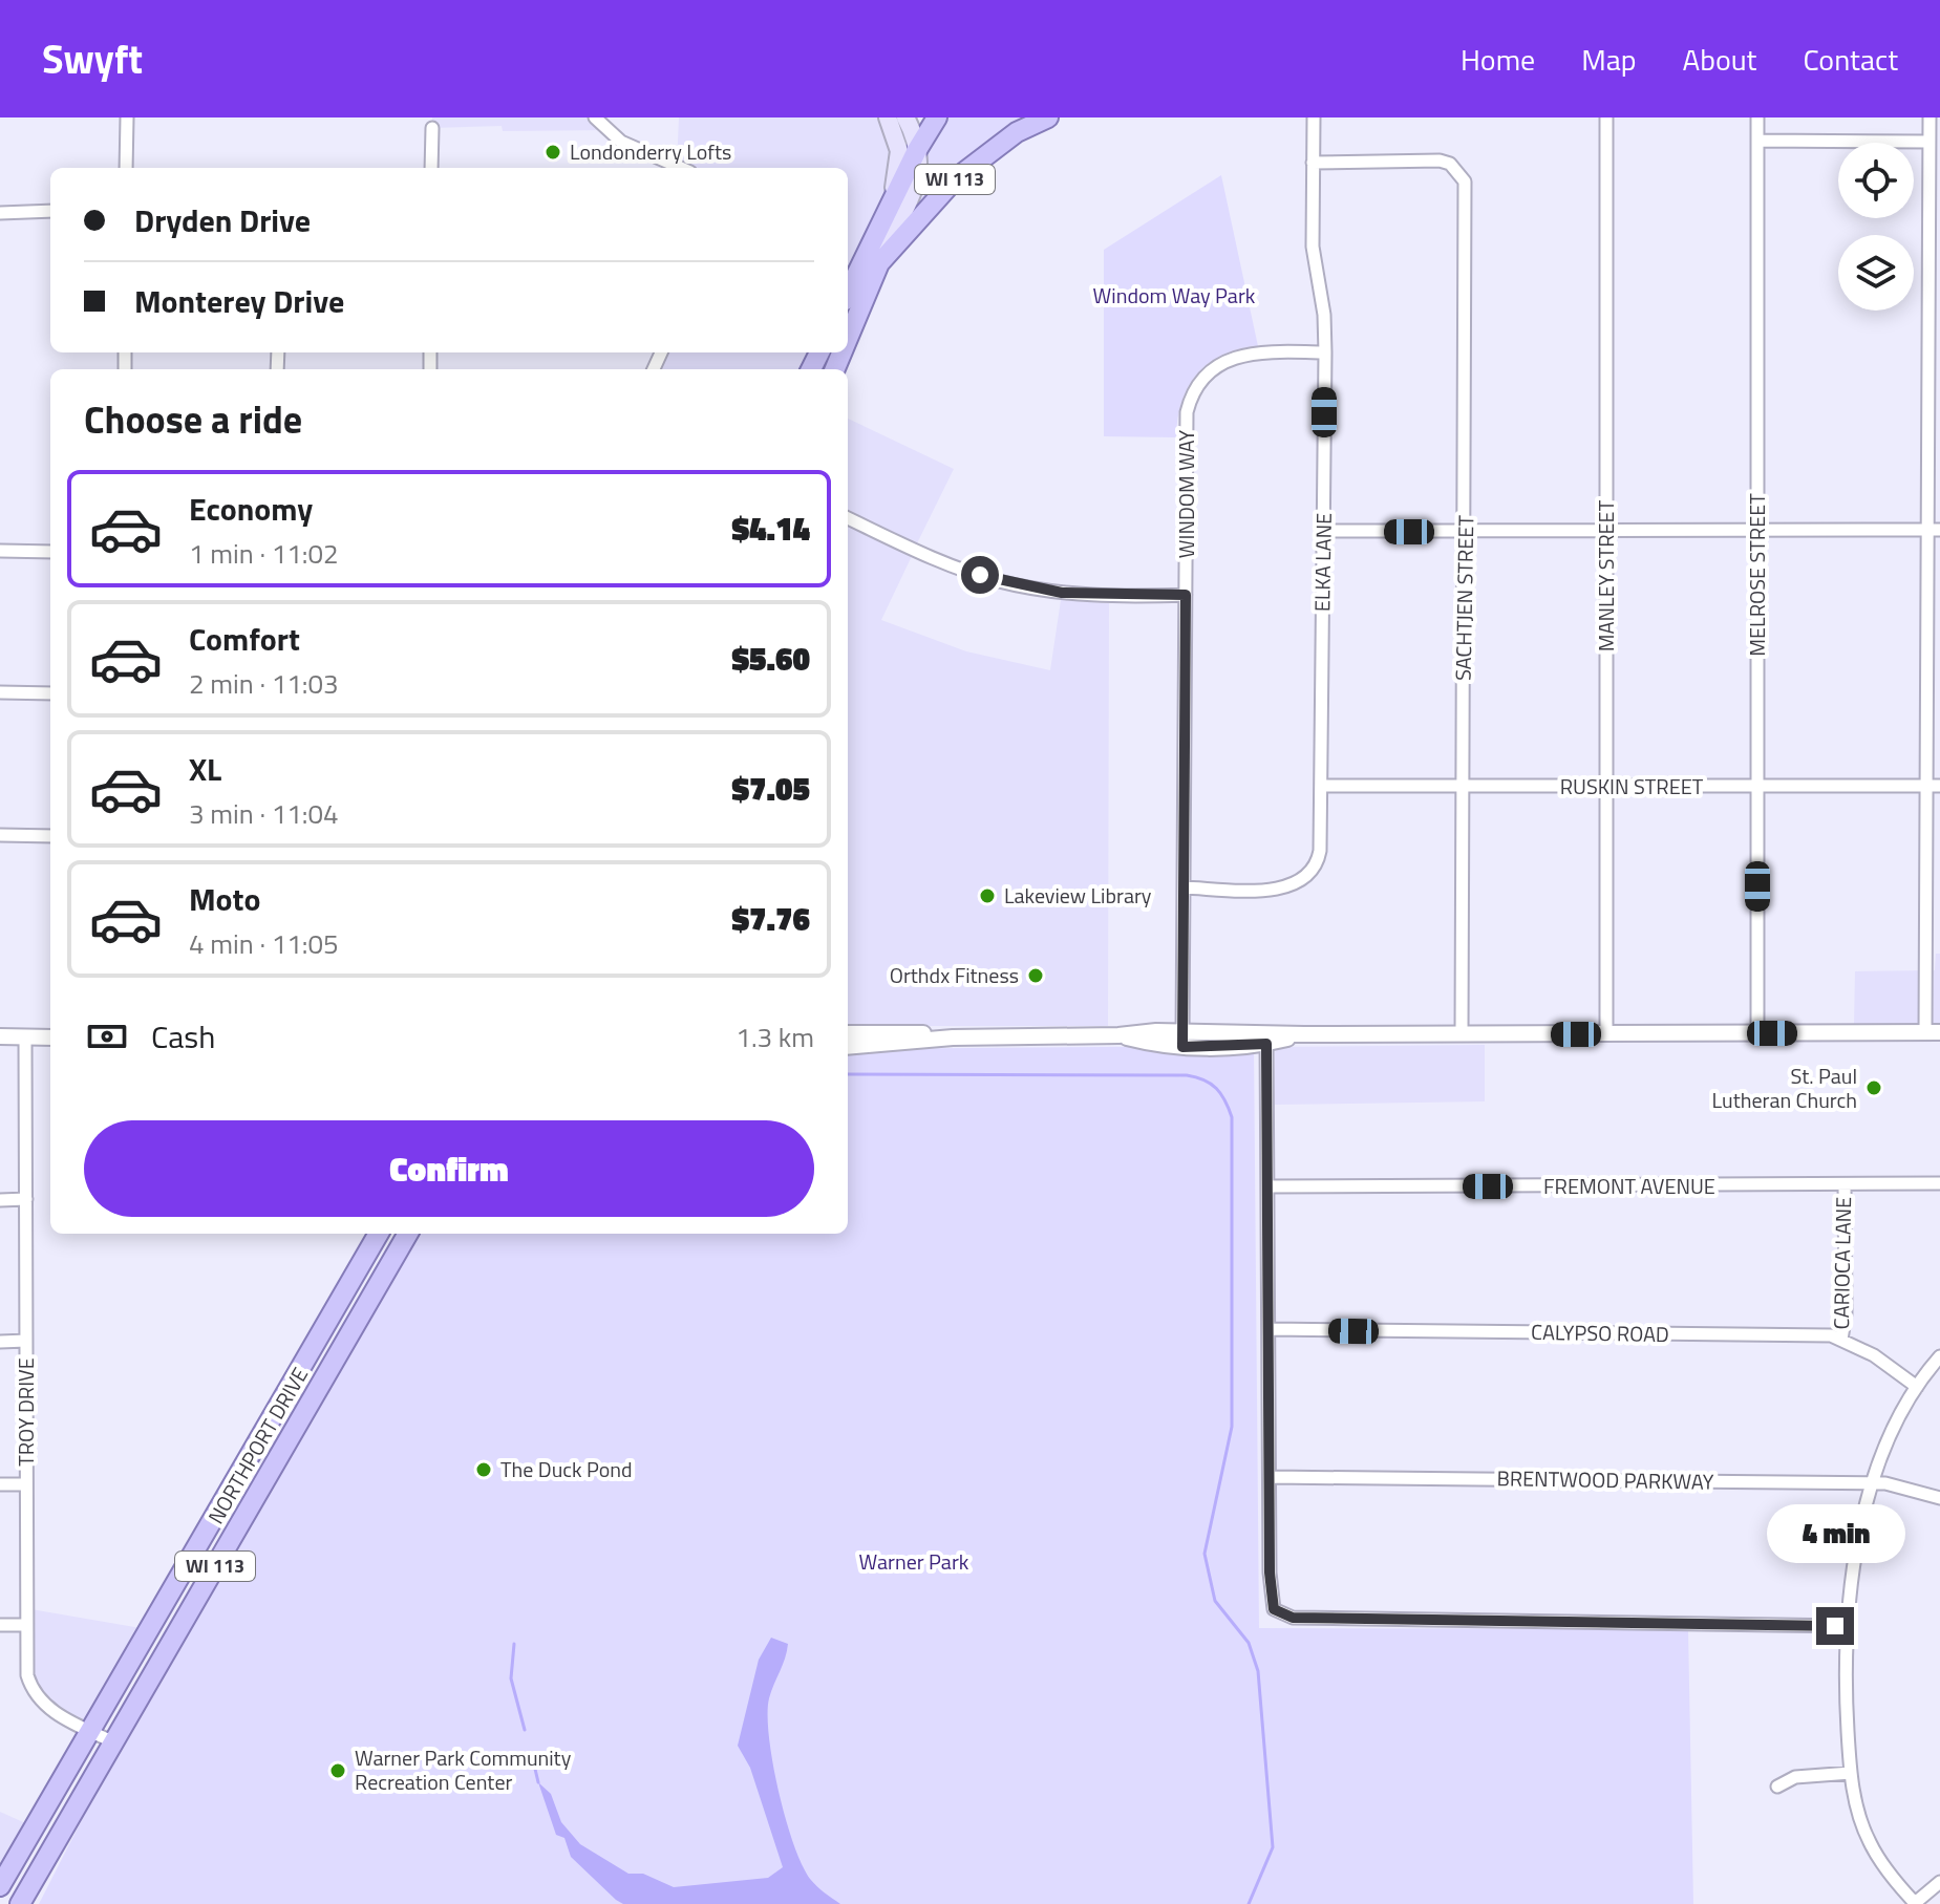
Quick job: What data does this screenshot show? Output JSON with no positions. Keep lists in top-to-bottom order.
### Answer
{
  "streets": {
    "main road": ["WI 113", "NORTHPORT DRIVE"],
    "street": [
      "WINDOM WAY",
      "ELKA LANE",
      "MELROSE STREET",
      "MANLEY STREET",
      "SACHTJEN STREET",
      "RUSKIN STREET",
      "FREMONT AVENUE",
      "CARIOCA LANE",
      "CALYPSO ROAD",
      "TROY DRIVE",
      "BRENTWOOD PARKWAY"
    ]
  },
  "crossings": [
    ["WINDOM WAY", "ELKA LANE"],
    ["ELKA LANE", "SACHTJEN STREET"],
    ["ELKA LANE", "RUSKIN STREET"],
    ["MELROSE STREET", "RUSKIN STREET"],
    ["MANLEY STREET", "RUSKIN STREET"],
    ["SACHTJEN STREET", "RUSKIN STREET"],
    ["FREMONT AVENUE", "CARIOCA LANE"],
    ["CARIOCA LANE", "CALYPSO ROAD"],
    ["TROY DRIVE", "NORTHPORT DRIVE"]
  ],
  "parks": ["Windom Way Park", "Warner Park"],
  "places": [
    "Londonderry Lofts",
    "Lakeview Library",
    "Orthdx Fitness",
    "St. Paul Lutheran Church",
    "The Duck Pond",
    "Warner Park Community Recreation Center"
  ],
  "page": {
    "header": "Swyft",
    "nav": [
      "Home",
      "Map",
      "About",
      "Contact"
    ],
    "banner": ["Dryden Drive", "Monterey Drive"],
    "heading": "Choose a ride",
    "list": [
      {
        "name": "Economy",
        "note": "1 min · 11:02",
        "value": "$4.14"
      },
      {
        "name": "Comfort",
        "note": "2 min · 11:03",
        "value": "$5.60"
      },
      {
        "name": "XL",
        "note": "3 min · 11:04",
        "value": "$7.05"
      },
      {
        "name": "Moto",
        "note": "4 min · 11:05",
        "value": "$7.76"
      }
    ],
    "pay": ["Cash", "1.3 km"],
    "buttons": "Confirm",
    "bubble": "4 min"
  }
}
